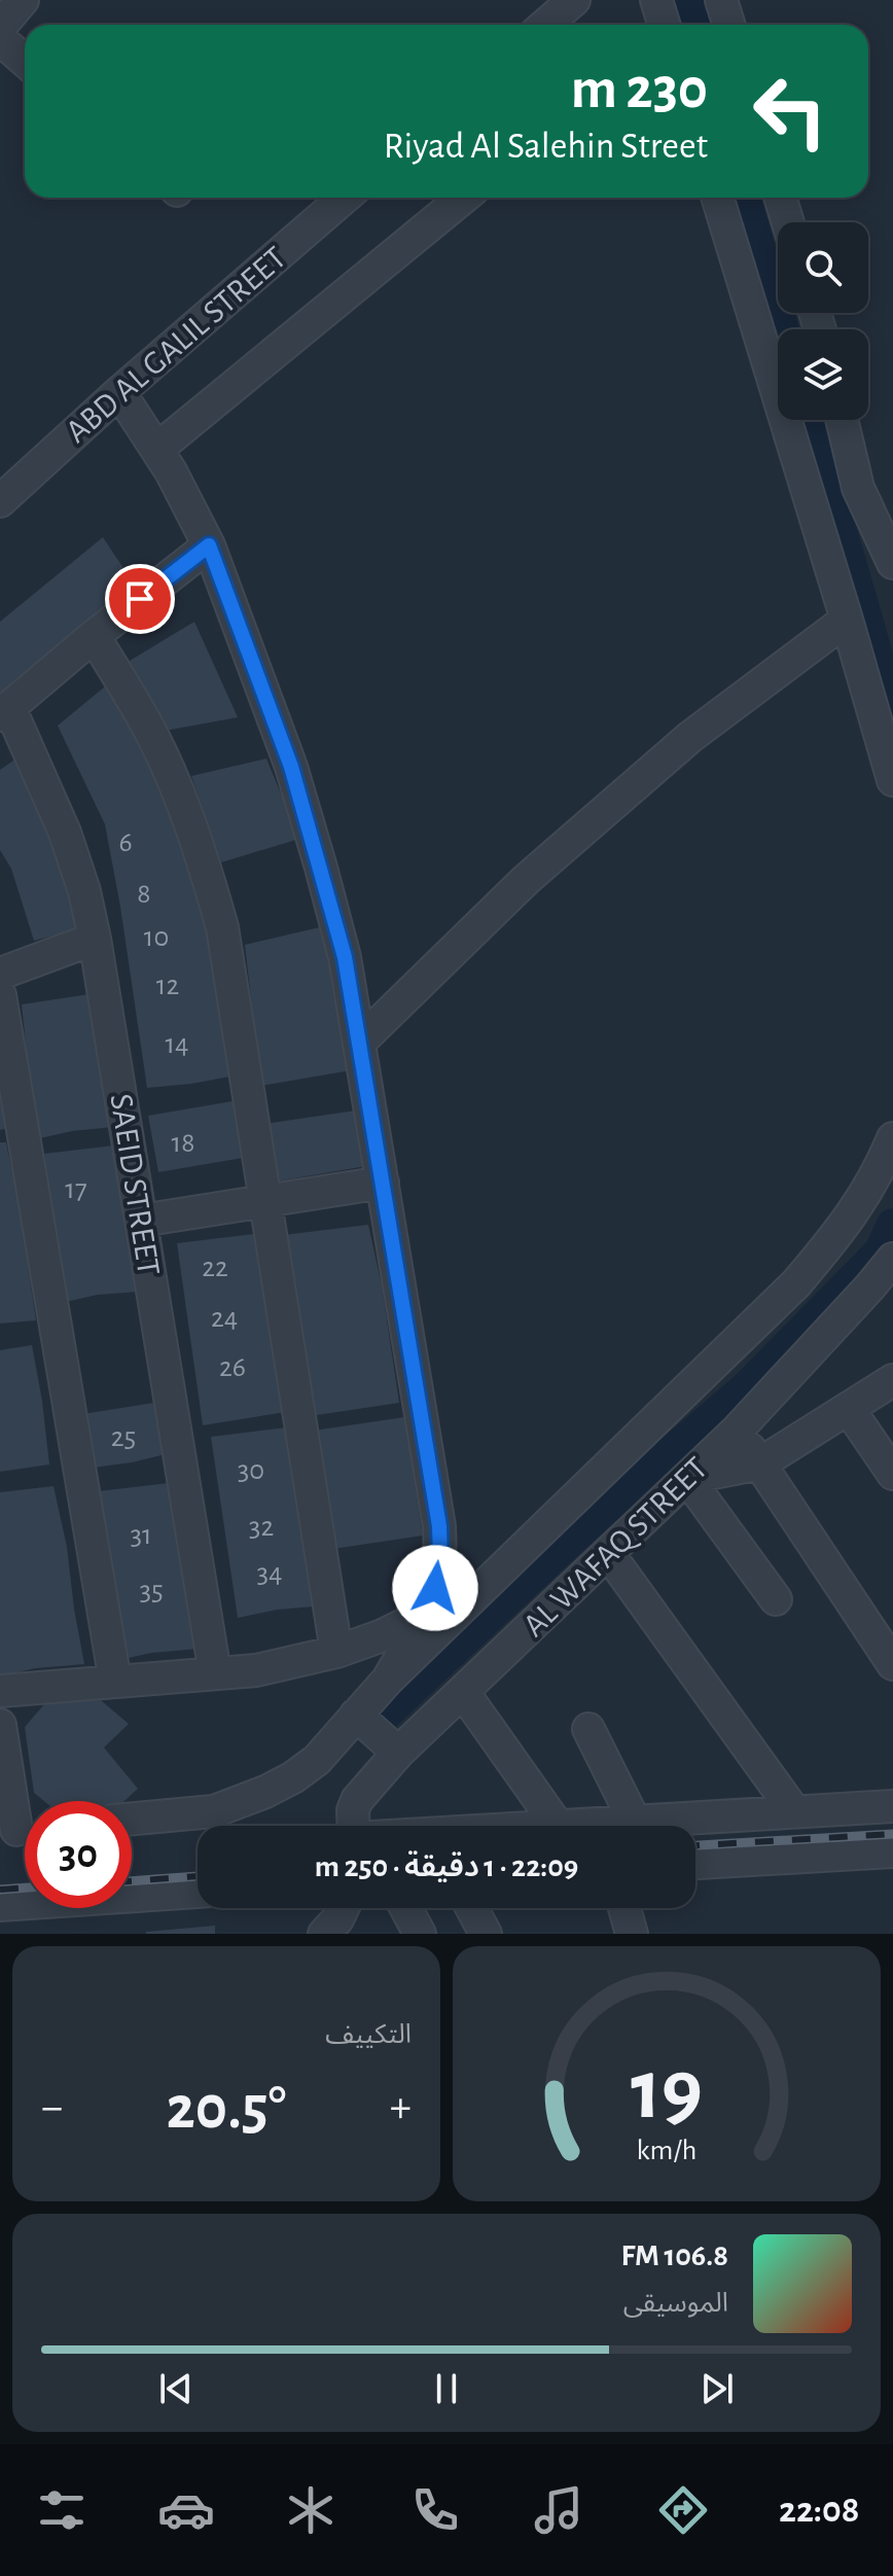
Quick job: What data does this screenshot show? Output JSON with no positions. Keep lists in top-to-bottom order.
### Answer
{
  "streets": {
    "street": ["ABD AL GALIL STREET", "SAEID STREET", "AL WAFAQ STREET"]
  },
  "house_numbers": [
    "6",
    "8",
    "10",
    "12",
    "14",
    "18",
    "17",
    "22",
    "24",
    "26",
    "25",
    "30",
    "32",
    "31",
    "34",
    "35"
  ],
  "page": {
    "turn": ["230 m", "Riyad Al Salehin Street"],
    "limit": "30",
    "trip": "22:09 · 1 دقيقة · 250 m",
    "tile": "التكييف",
    "heat": ["−", "20.5°", "+"],
    "song": ["106.8 FM", "الموسيقى"],
    "tabs": "22:08",
    "gauge": ["19", "km/h"]
  }
}
